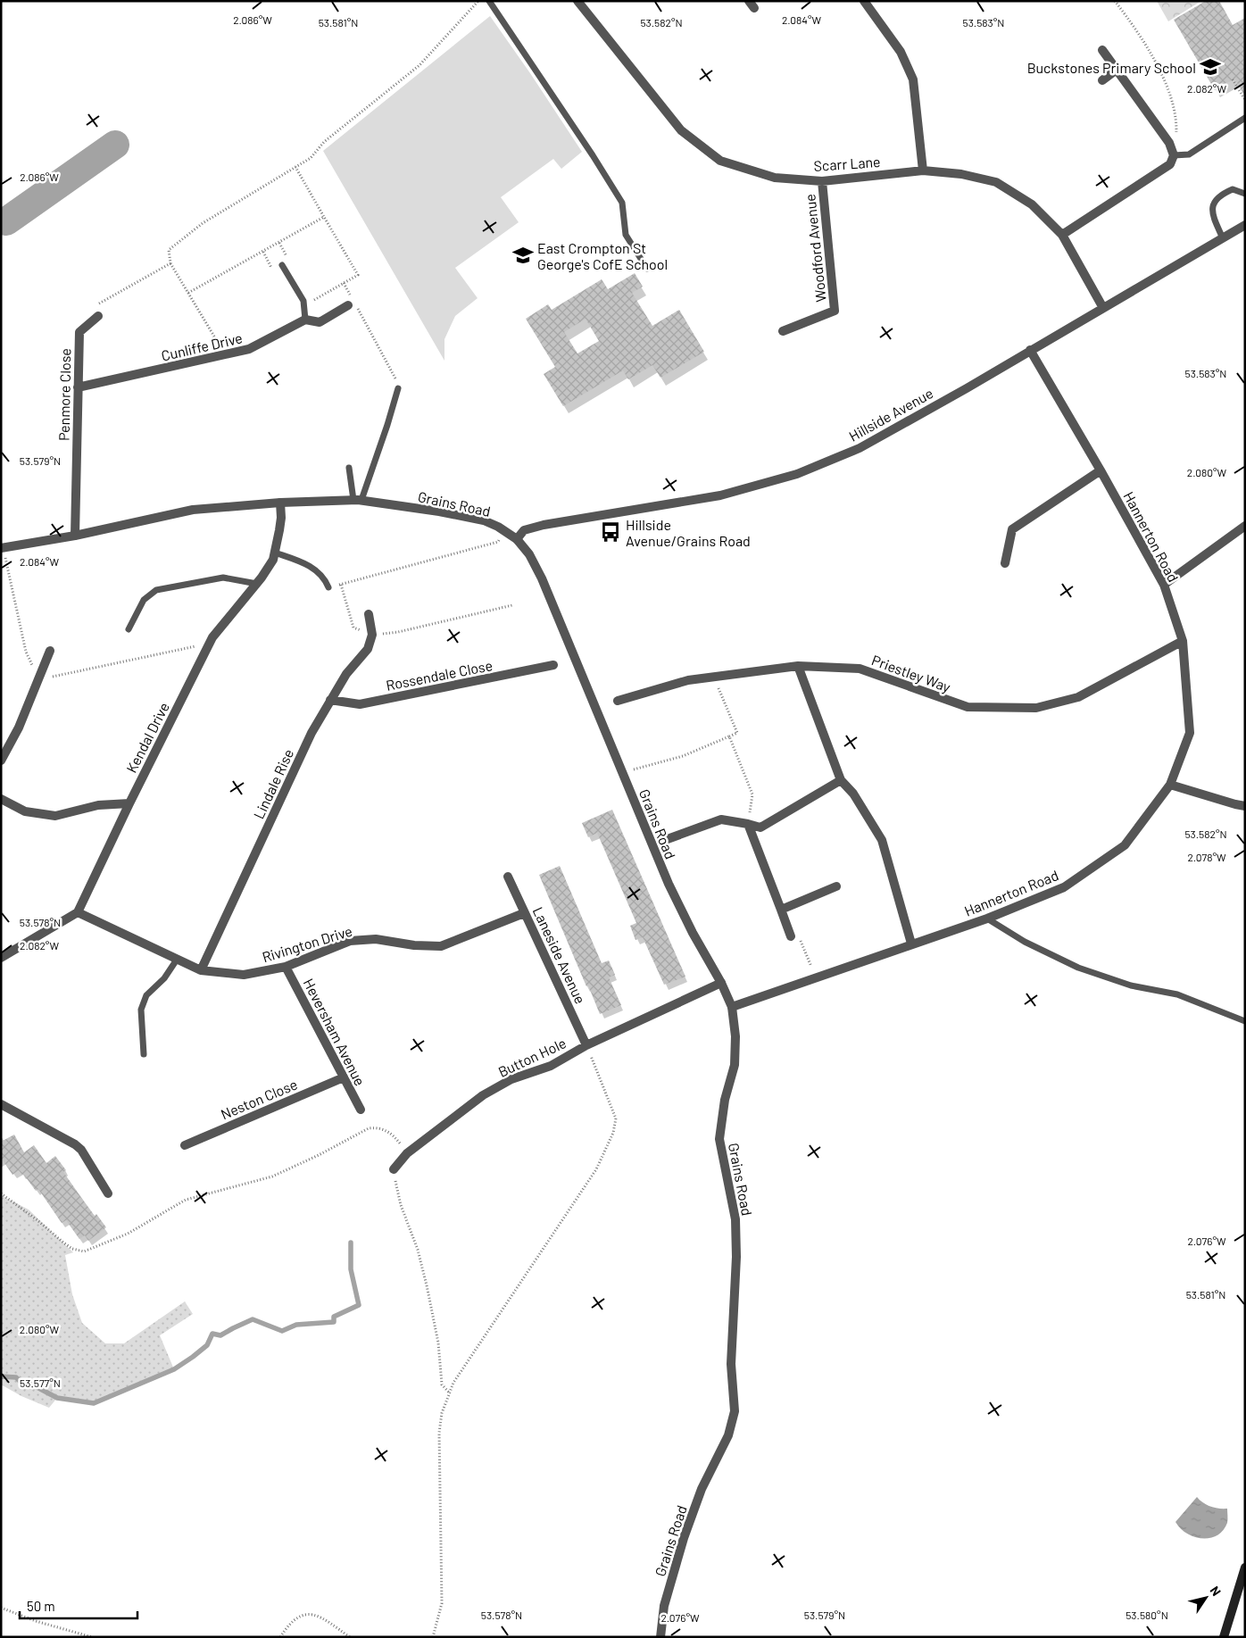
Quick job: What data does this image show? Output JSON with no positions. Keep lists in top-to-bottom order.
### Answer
{
  "streets": {
    "street": [
      "Scarr Lane",
      "Woodford Avenue",
      "Cunliffe Drive",
      "Penmore Close",
      "Hillside Avenue",
      "Grains Road",
      "Hannerton Road",
      "Priestley Way",
      "Rossendale Close",
      "Kendal Drive",
      "Lindale Rise",
      "Rivington Drive",
      "Laneside Avenue",
      "Heversham Avenue",
      "Button Hole",
      "Neston Close"
    ]
  },
  "crossings": [
    ["Scarr Lane", "Woodford Avenue"],
    ["Scarr Lane", "Hillside Avenue"],
    ["Cunliffe Drive", "Penmore Close"],
    ["Penmore Close", "Grains Road"],
    ["Hillside Avenue", "Grains Road"],
    ["Hillside Avenue", "Hannerton Road"],
    ["Grains Road", "Hannerton Road"],
    ["Grains Road", "Kendal Drive"],
    ["Grains Road", "Button Hole"],
    ["Hannerton Road", "Priestley Way"],
    ["Rossendale Close", "Lindale Rise"],
    ["Kendal Drive", "Rivington Drive"],
    ["Lindale Rise", "Rivington Drive"],
    ["Rivington Drive", "Laneside Avenue"],
    ["Rivington Drive", "Heversham Avenue"],
    ["Laneside Avenue", "Button Hole"],
    ["Heversham Avenue", "Neston Close"]
  ],
  "places": {
    "school or university": ["Buckstones Primary School", "East Crompton St George's CofE School"],
    "bus stop": ["Hillside Avenue/Grains Road"]
  },
  "scale_bar": "50 m",
  "north": "top right",
  "coordinates": [
    "2.086°W",
    "2.084°W",
    "53.581°N",
    "53.582°N",
    "53.583°N",
    "2.082°W",
    "53.579°N",
    "2.080°W",
    "2.078°W",
    "53.578°N",
    "2.076°W",
    "53.577°N",
    "53.580°N"
  ]
}
